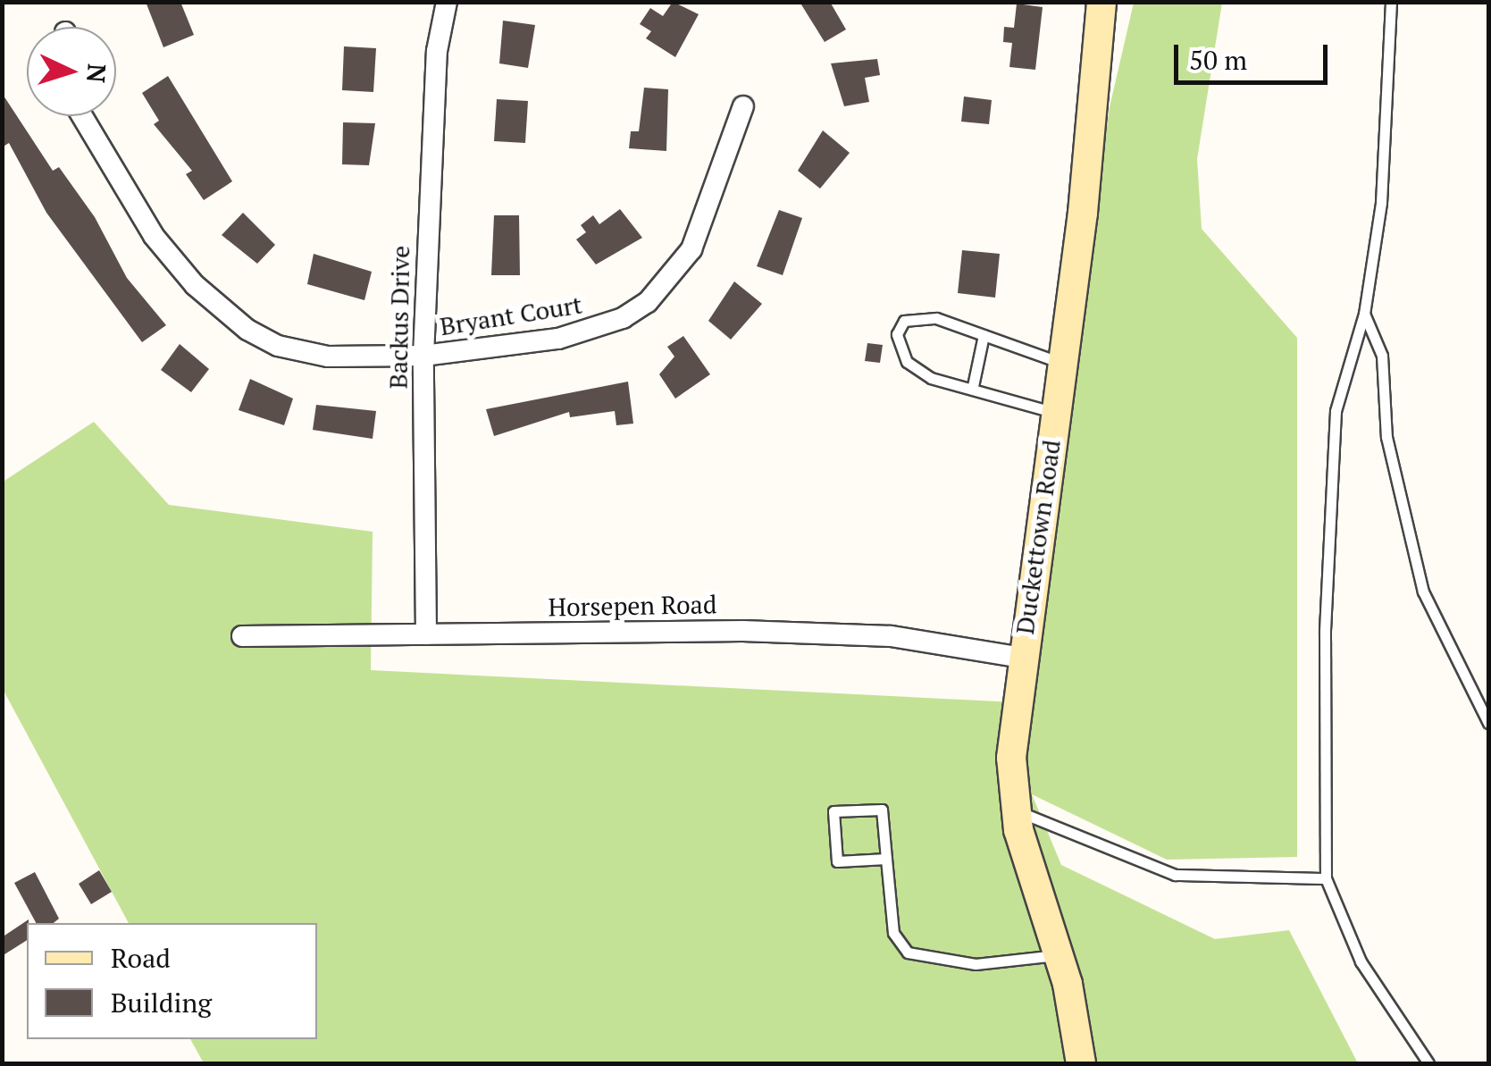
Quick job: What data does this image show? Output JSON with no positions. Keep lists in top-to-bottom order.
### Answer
{
  "streets": {
    "street": [
      "Bryant Court",
      "Backus Drive",
      "Duckettown Road",
      "Horsepen Road"
    ]
  },
  "crossings": [
    ["Bryant Court", "Backus Drive"],
    ["Backus Drive", "Horsepen Road"],
    ["Duckettown Road", "Horsepen Road"]
  ],
  "legend": ["Road", "Building"],
  "scale_bar": "50 m",
  "north": "right"
}
